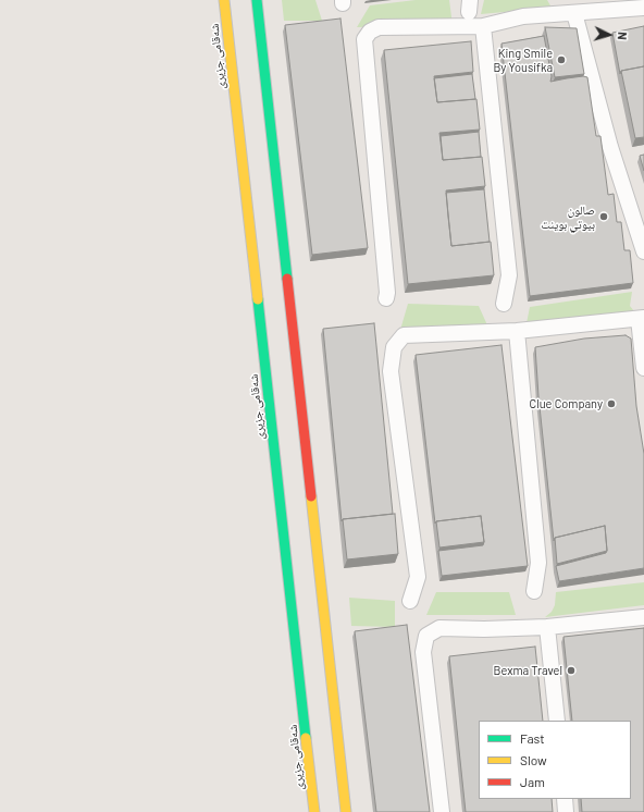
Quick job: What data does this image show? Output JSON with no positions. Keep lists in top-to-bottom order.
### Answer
{
  "streets": {
    "street": ["شەقامی جزیری"]
  },
  "places": [
    "King Smile By Yousifka",
    "صالون بيوتي بوينت",
    "Clue Company",
    "Bexma Travel"
  ],
  "legend": ["Fast", "Slow", "Jam"],
  "north": "right"
}
